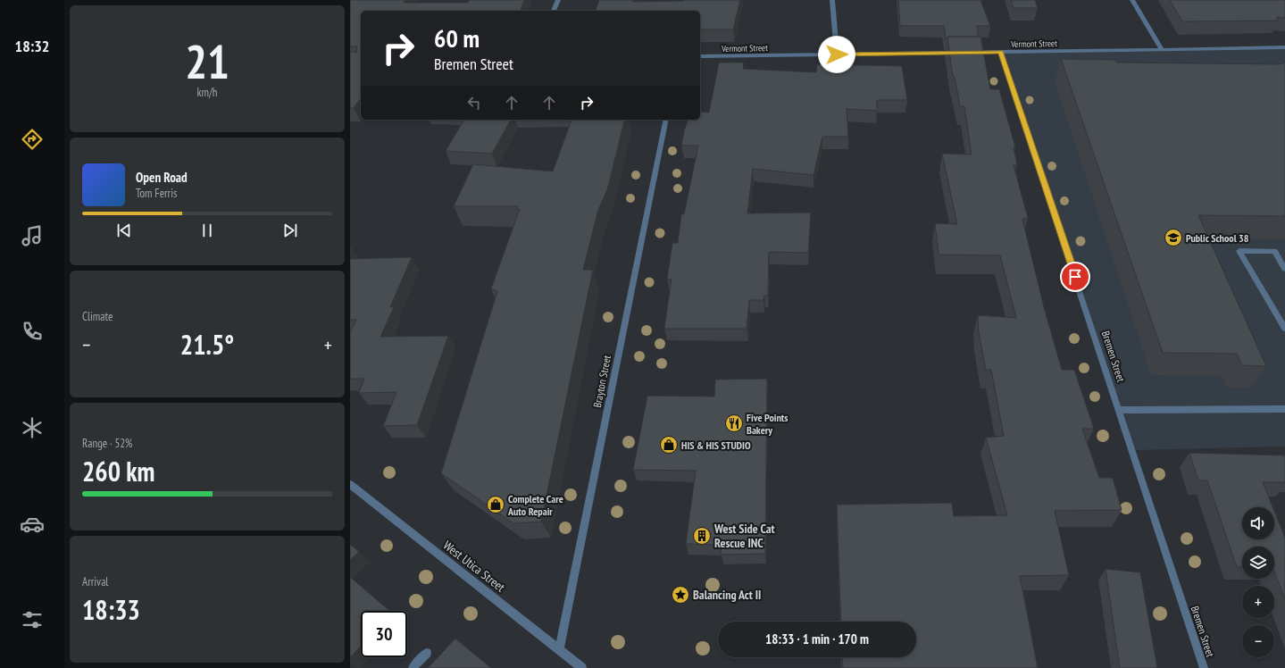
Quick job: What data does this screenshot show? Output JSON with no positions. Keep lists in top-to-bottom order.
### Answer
{
  "streets": {
    "street": [
      "Vermont Street",
      "Bremen Street",
      "Brayton Street",
      "West Utica Street"
    ]
  },
  "crossings": [
    ["Vermont Street", "Bremen Street"],
    ["Brayton Street", "West Utica Street"]
  ],
  "places": {
    "school or university": ["Public School 38"],
    "restaurant": ["Five Points Bakery"],
    "shop": ["HIS & HIS STUDIO", "Complete Care Auto Repair"],
    "building": ["West Side Cat Rescue INC"],
    "place": ["Balancing Act II"]
  },
  "page": {
    "tabs": "18:32",
    "tile": [
      ["21", "km/h"],
      "Climate",
      ["Range · 52%", "260 km"],
      ["Arrival", "18:33"]
    ],
    "turn": ["60 m", "Bremen Street"],
    "song": ["Open Road", "Tom Ferris"],
    "heat": ["−", "21.5°", "+"],
    "map_buttons": ["+", "−"],
    "limit": "30",
    "trip": "18:33 · 1 min · 170 m"
  }
}
